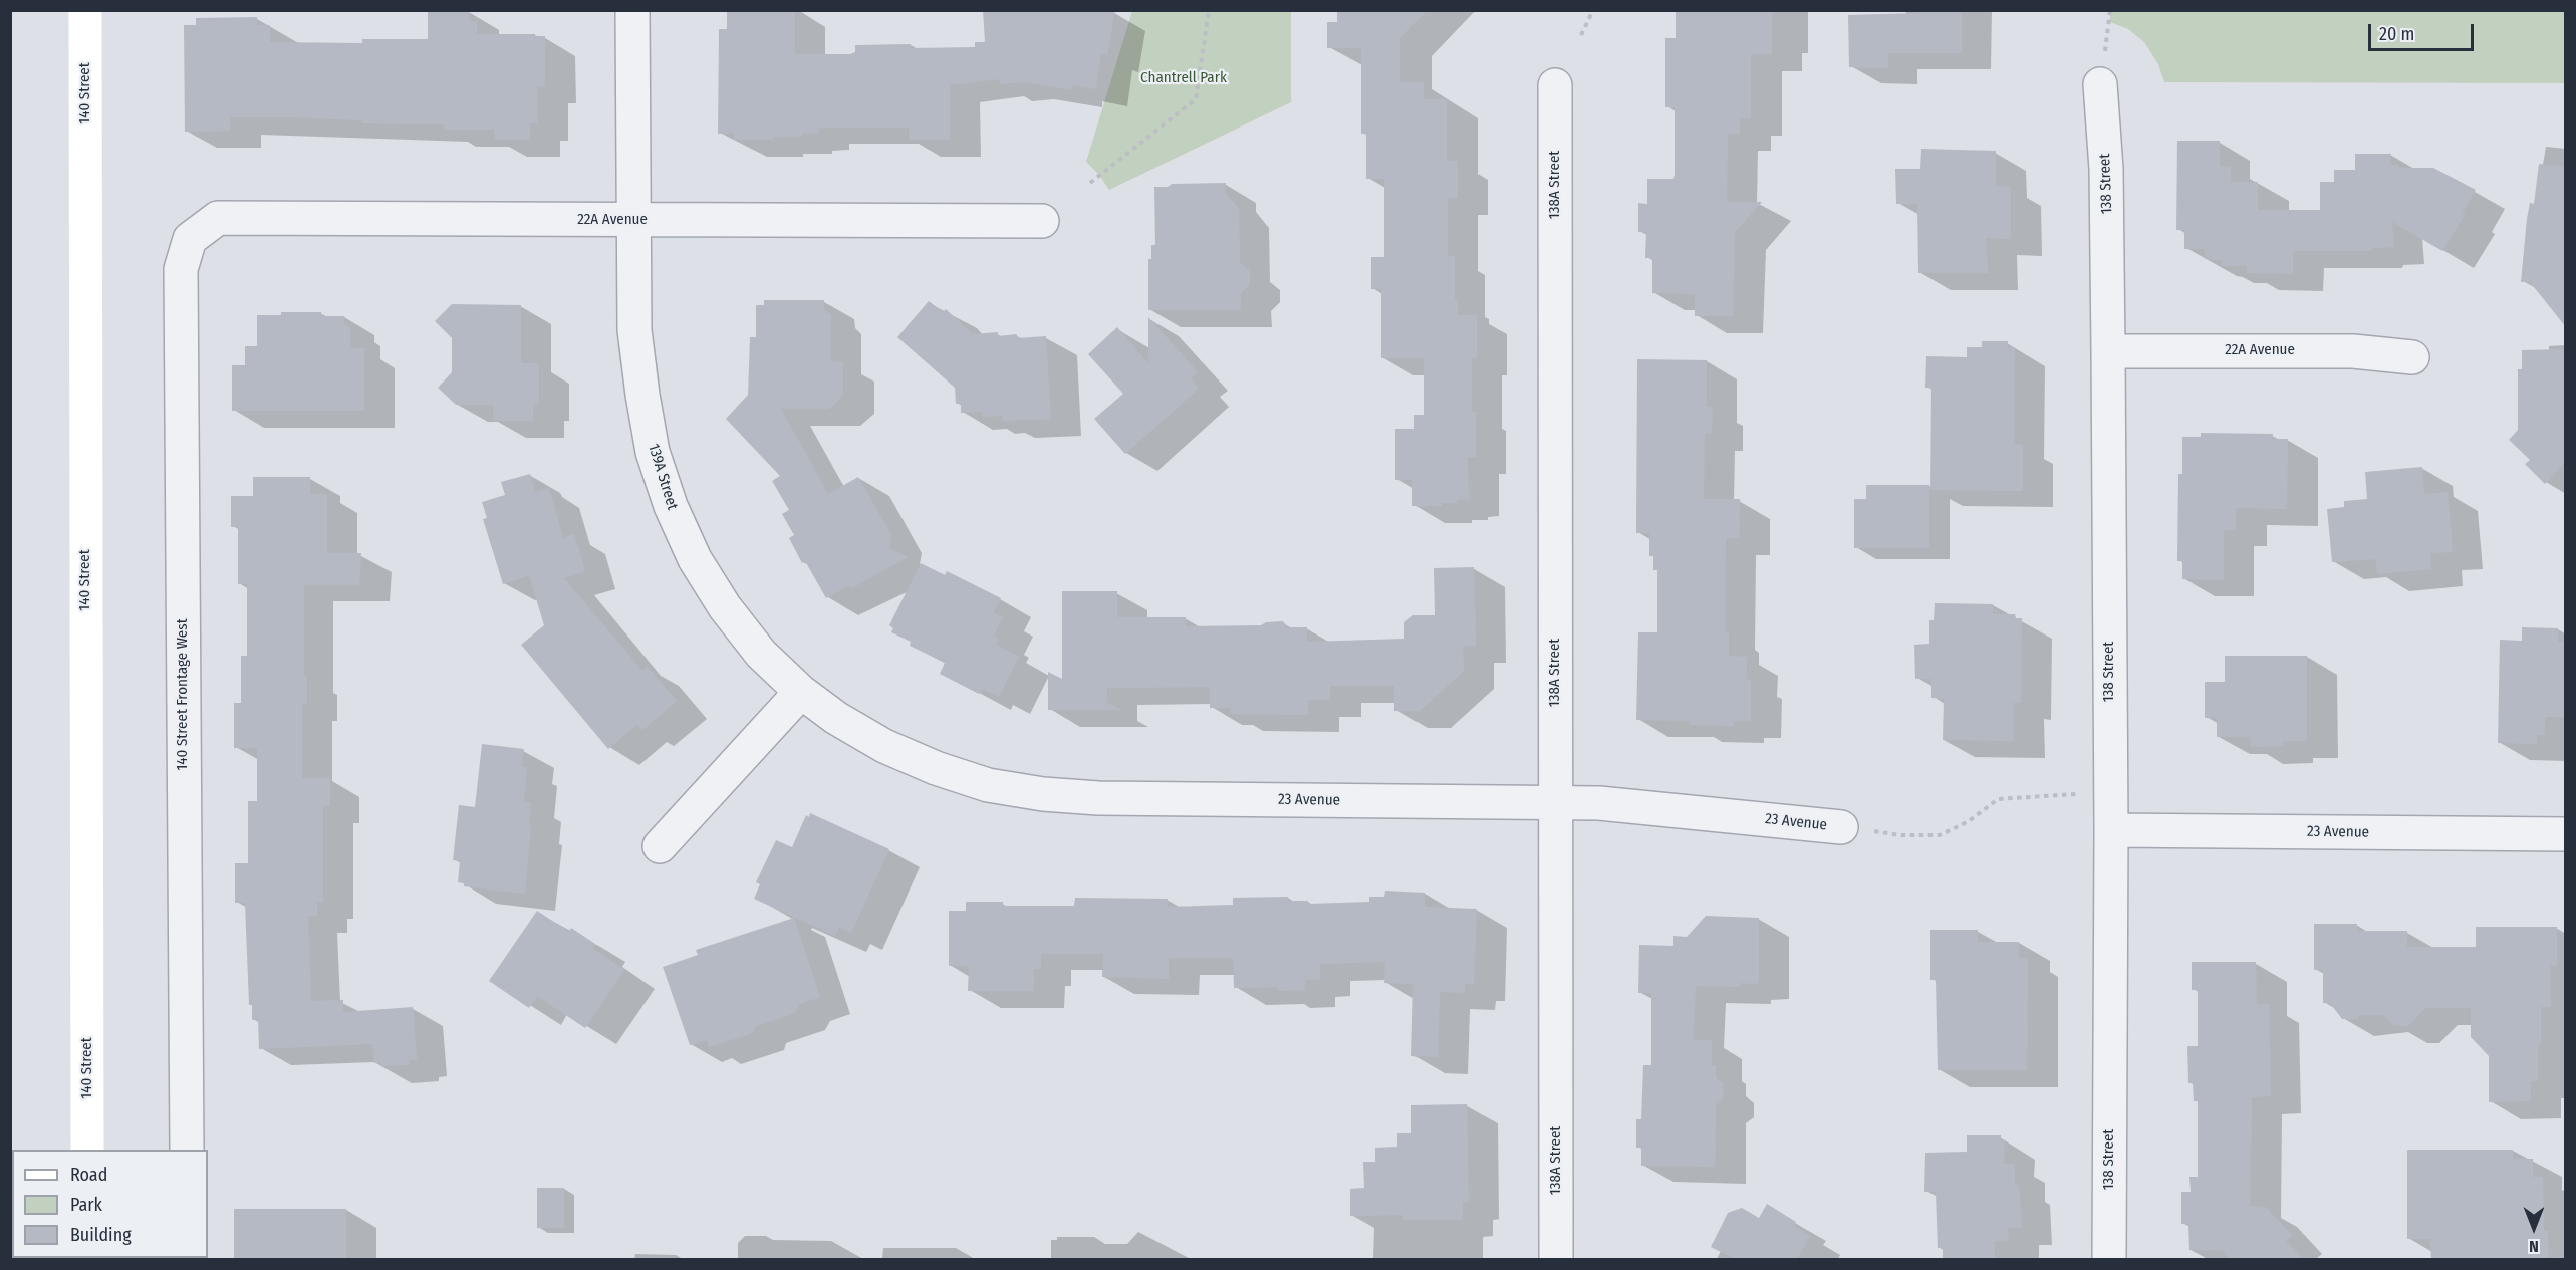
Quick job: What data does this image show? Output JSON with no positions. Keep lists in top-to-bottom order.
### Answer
{
  "streets": {
    "main road": ["140 Street"],
    "street": [
      "138 Street",
      "138A Street",
      "22A Avenue",
      "139A Street",
      "140 Street Frontage West",
      "23 Avenue"
    ]
  },
  "crossings": [
    ["138 Street", "22A Avenue"],
    ["138 Street", "23 Avenue"],
    ["138A Street", "23 Avenue"],
    ["22A Avenue", "139A Street"],
    ["22A Avenue", "140 Street Frontage West"],
    ["139A Street", "23 Avenue"]
  ],
  "parks": ["Chantrell Park"],
  "legend": ["Road", "Park", "Building"],
  "scale_bar": "20 m",
  "north": "bottom"
}
